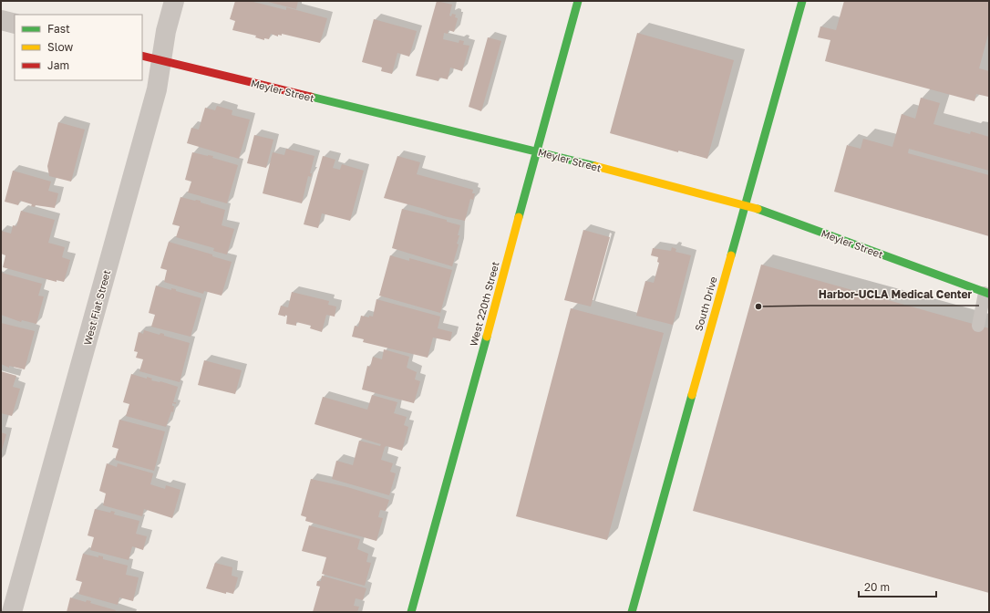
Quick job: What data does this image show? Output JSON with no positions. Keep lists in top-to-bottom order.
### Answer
{
  "streets": {
    "street": [
      "Meyler Street",
      "West 220th Street",
      "South Drive",
      "West Fiat Street"
    ]
  },
  "crossings": [
    ["Meyler Street", "West 220th Street"],
    ["Meyler Street", "South Drive"],
    ["Meyler Street", "West Fiat Street"]
  ],
  "places": ["Harbor-UCLA Medical Center"],
  "legend": ["Fast", "Slow", "Jam"],
  "scale_bar": "20 m"
}
